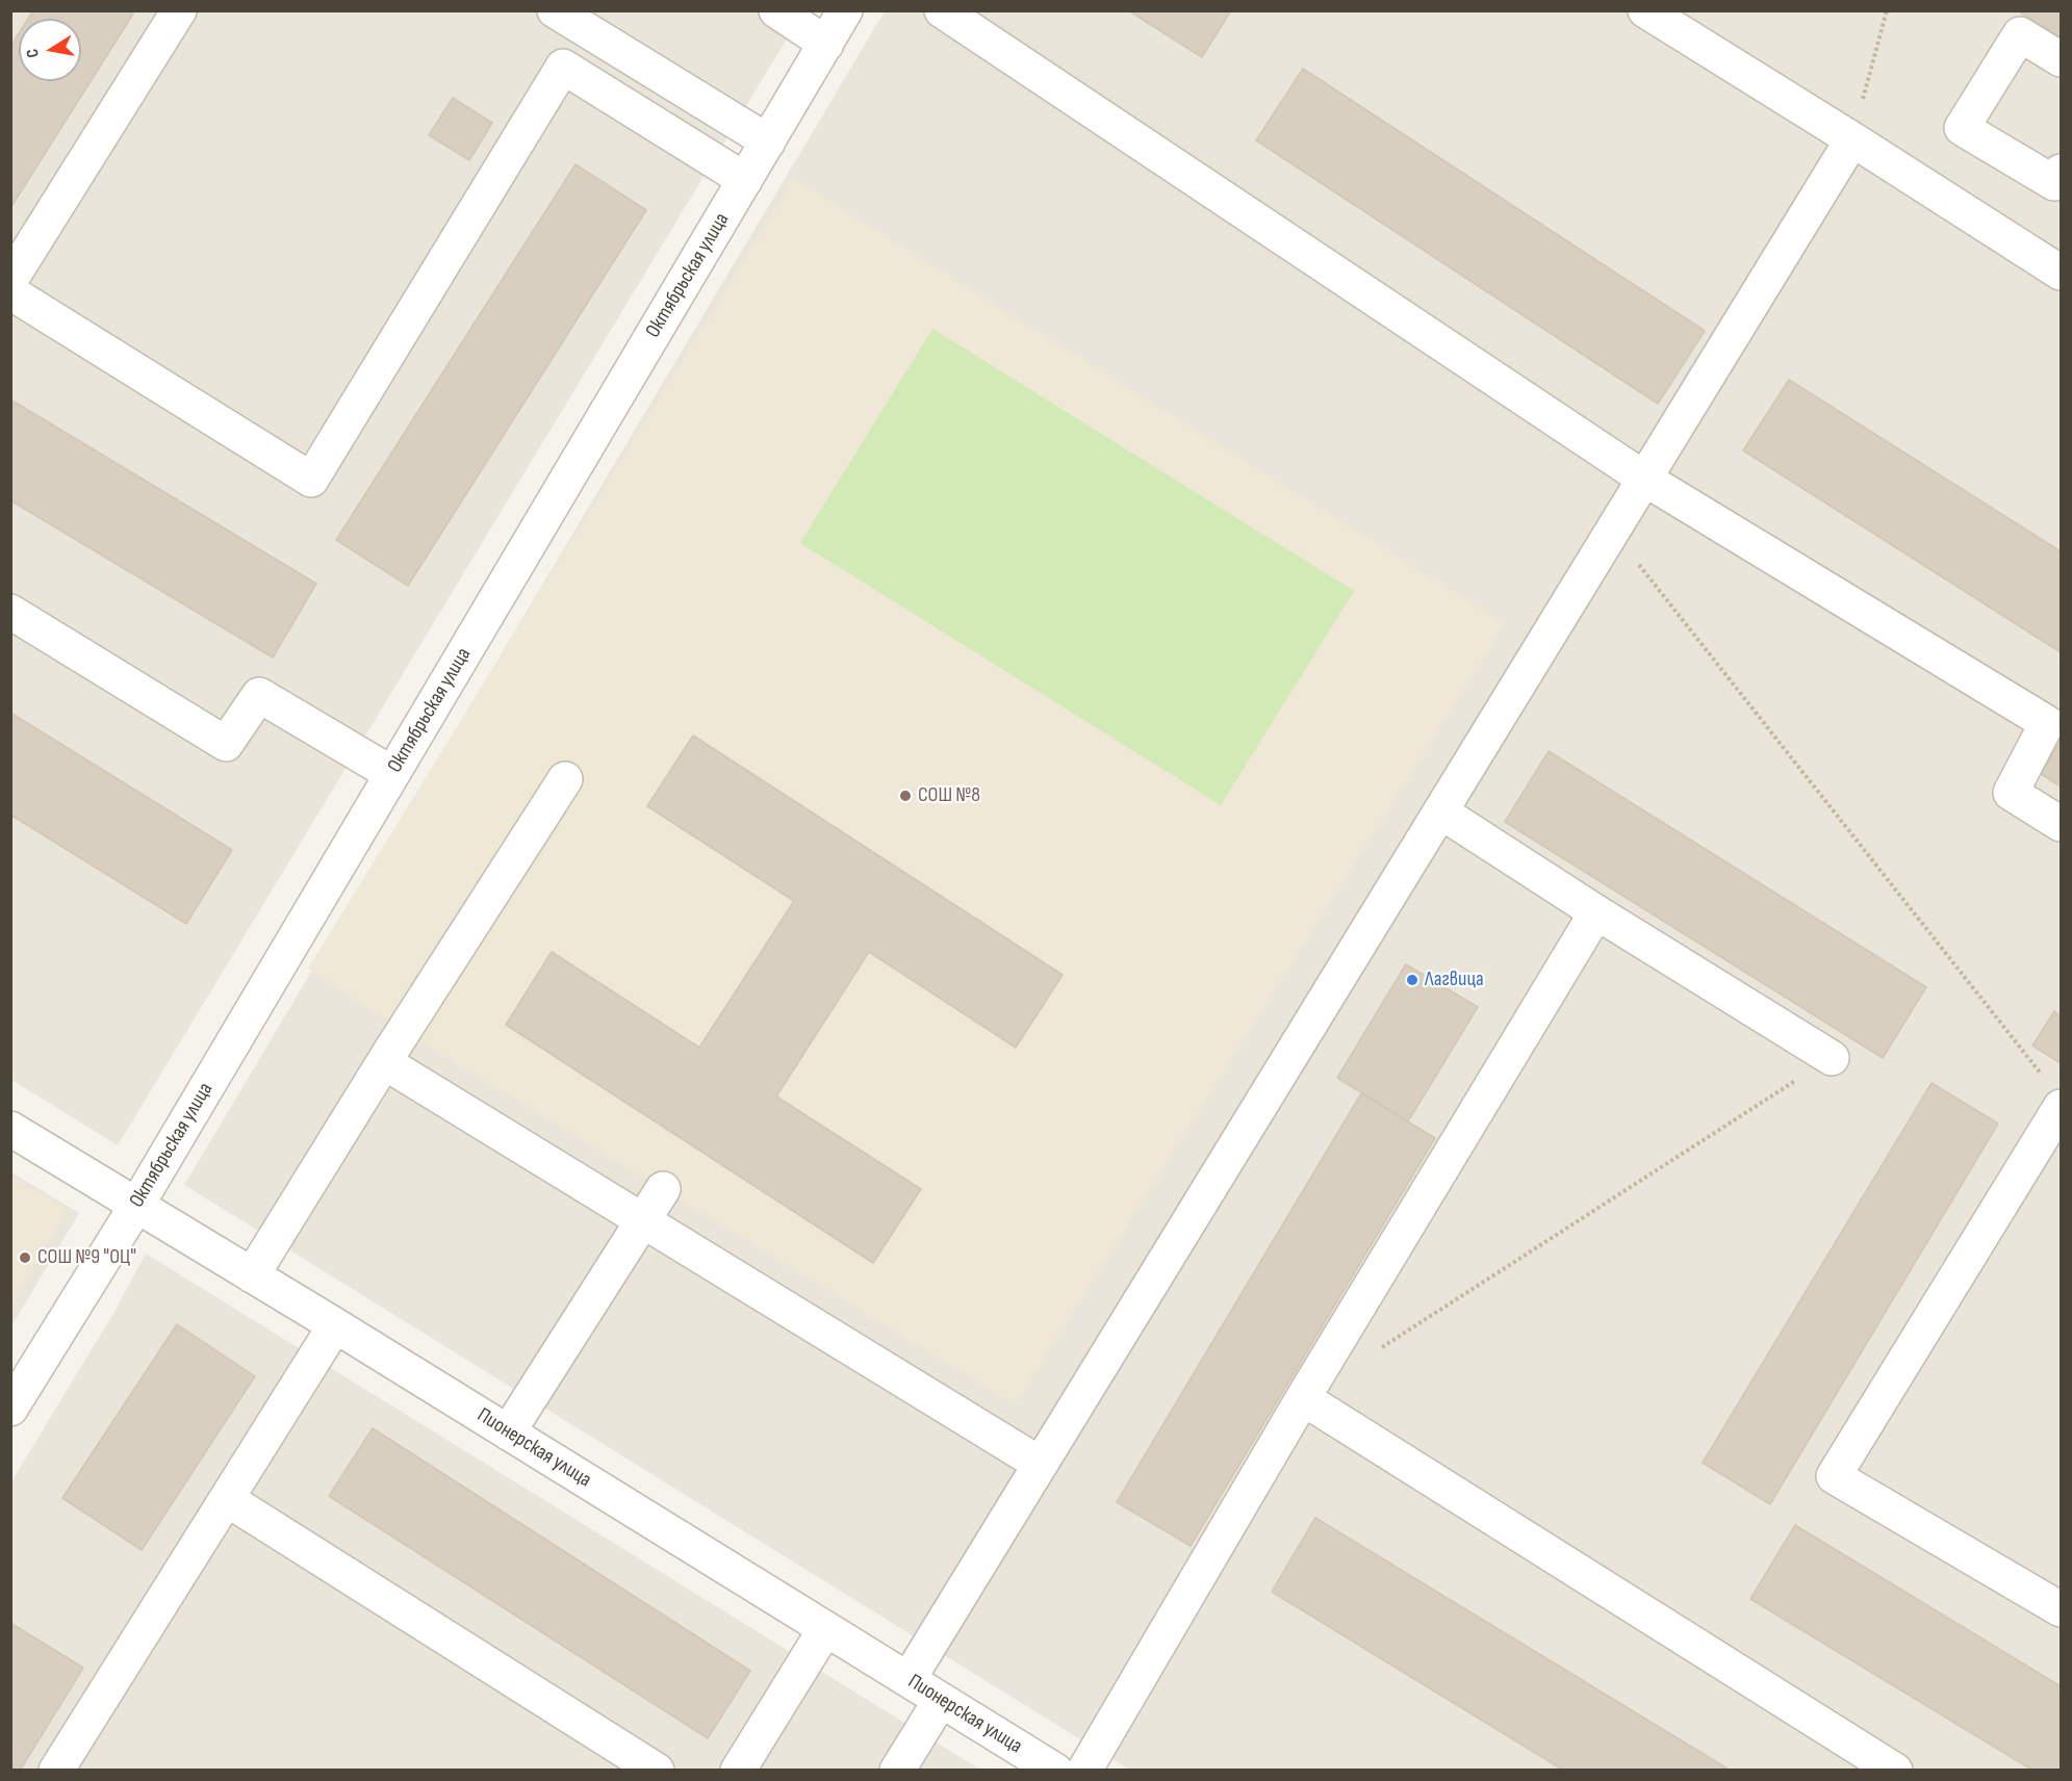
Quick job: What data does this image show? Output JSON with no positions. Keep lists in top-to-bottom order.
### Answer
{
  "streets": {
    "street": ["Октябрьская улица", "Пионерская улица"]
  },
  "crossings": [
    ["Октябрьская улица", "Пионерская улица"]
  ],
  "places": ["СОШ №8", "Лагвица", "СОШ №9 \"ОЦ\""],
  "north": "left"
}
